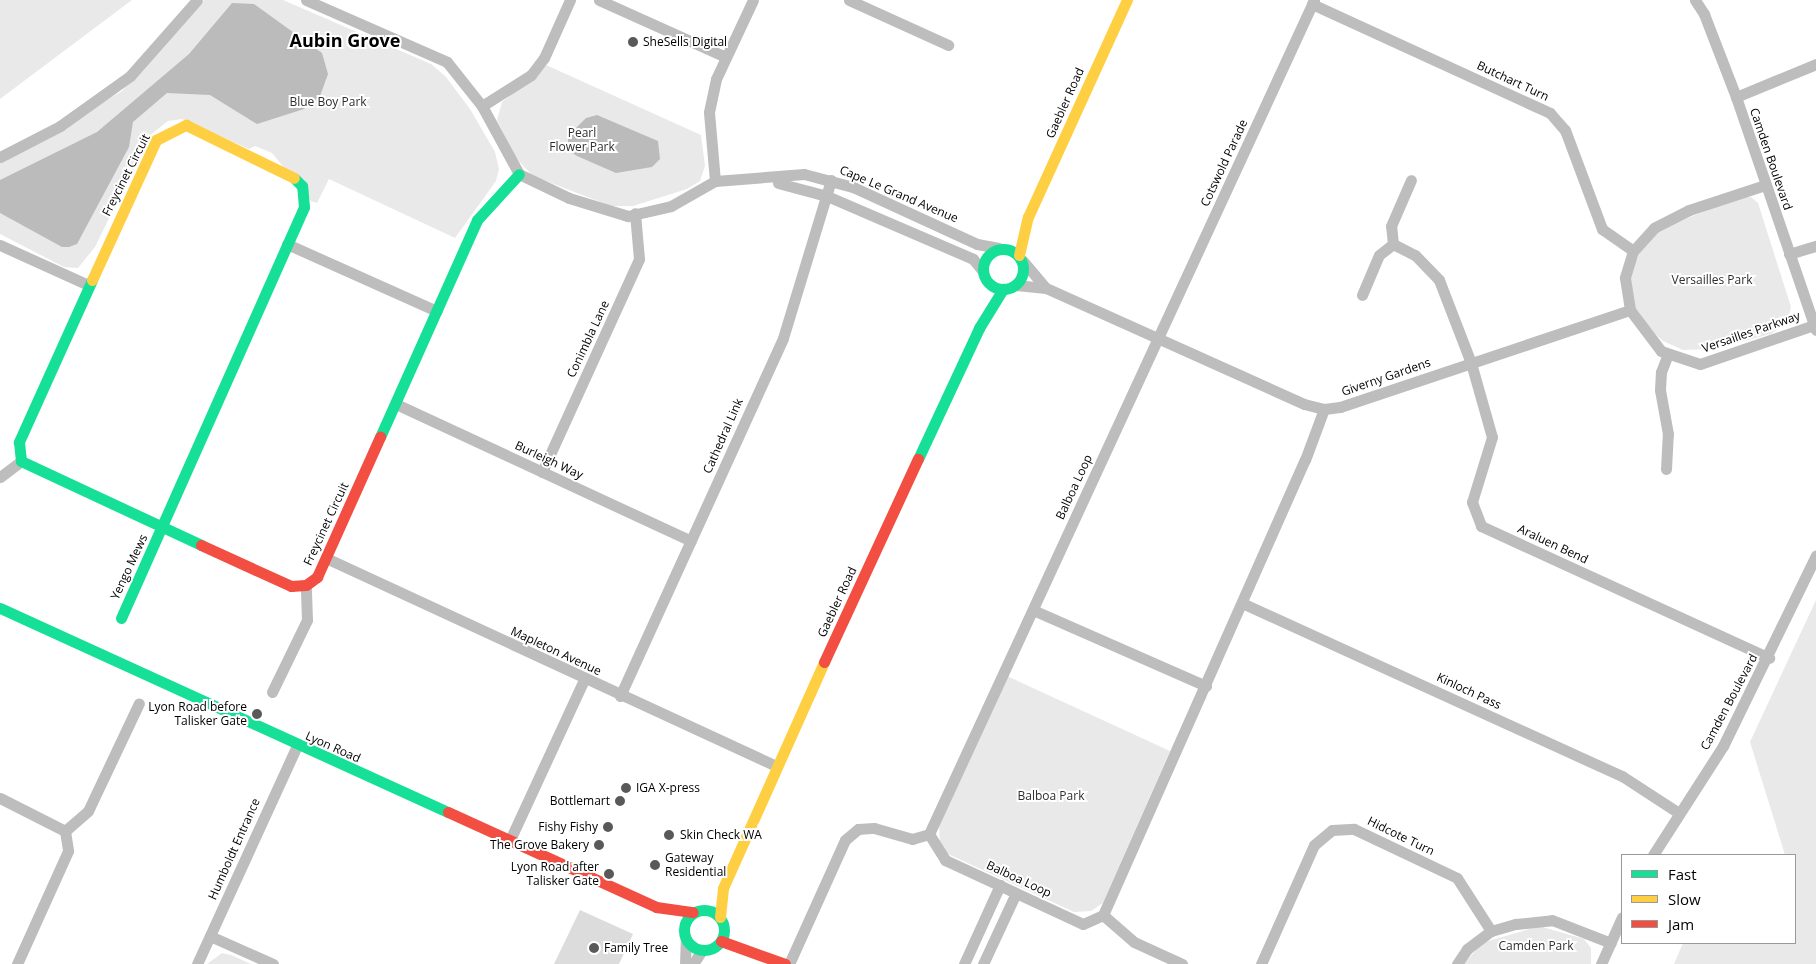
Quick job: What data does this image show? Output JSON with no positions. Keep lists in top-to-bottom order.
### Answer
{
  "streets": {
    "street": [
      "Butchart Turn",
      "Gaebler Road",
      "Camden Boulevard",
      "Cotswold Parade",
      "Freycinet Circuit",
      "Cape Le Grand Avenue",
      "Versailles Parkway",
      "Conimbla Lane",
      "Giverny Gardens",
      "Cathedral Link",
      "Burleigh Way",
      "Balboa Loop",
      "Araluen Bend",
      "Yengo Mews",
      "Mapleton Avenue",
      "Kinloch Pass",
      "Lyon Road",
      "Hidcote Turn",
      "Humboldt Entrance"
    ]
  },
  "crossings": [
    ["Butchart Turn", "Cotswold Parade"],
    ["Butchart Turn", "Versailles Parkway"],
    ["Gaebler Road", "Cape Le Grand Avenue"],
    ["Gaebler Road", "Giverny Gardens"],
    ["Gaebler Road", "Mapleton Avenue"],
    ["Gaebler Road", "Lyon Road"],
    ["Camden Boulevard", "Versailles Parkway"],
    ["Camden Boulevard", "Araluen Bend"],
    ["Camden Boulevard", "Kinloch Pass"],
    ["Cotswold Parade", "Giverny Gardens"],
    ["Cotswold Parade", "Balboa Loop"],
    ["Freycinet Circuit", "Cape Le Grand Avenue"],
    ["Freycinet Circuit", "Burleigh Way"],
    ["Freycinet Circuit", "Yengo Mews"],
    ["Freycinet Circuit", "Mapleton Avenue"],
    ["Cape Le Grand Avenue", "Conimbla Lane"],
    ["Cape Le Grand Avenue", "Giverny Gardens"],
    ["Cape Le Grand Avenue", "Cathedral Link"],
    ["Versailles Parkway", "Giverny Gardens"],
    ["Conimbla Lane", "Burleigh Way"],
    ["Giverny Gardens", "Balboa Loop"],
    ["Giverny Gardens", "Araluen Bend"],
    ["Cathedral Link", "Burleigh Way"],
    ["Cathedral Link", "Mapleton Avenue"],
    ["Lyon Road", "Humboldt Entrance"]
  ],
  "districts": ["Aubin Grove"],
  "parks": [
    "Blue Boy Park",
    "Pearl Flower Park",
    "Versailles Park",
    "Balboa Park",
    "Camden Park"
  ],
  "places": [
    "SheSells Digital",
    "Lyon Road before Talisker Gate",
    "IGA X-press",
    "Bottlemart",
    "Fishy Fishy",
    "Skin Check WA",
    "The Grove Bakery",
    "Gateway Residential",
    "Lyon Road after Talisker Gate",
    "Family Tree"
  ],
  "legend": ["Fast", "Slow", "Jam"]
}
